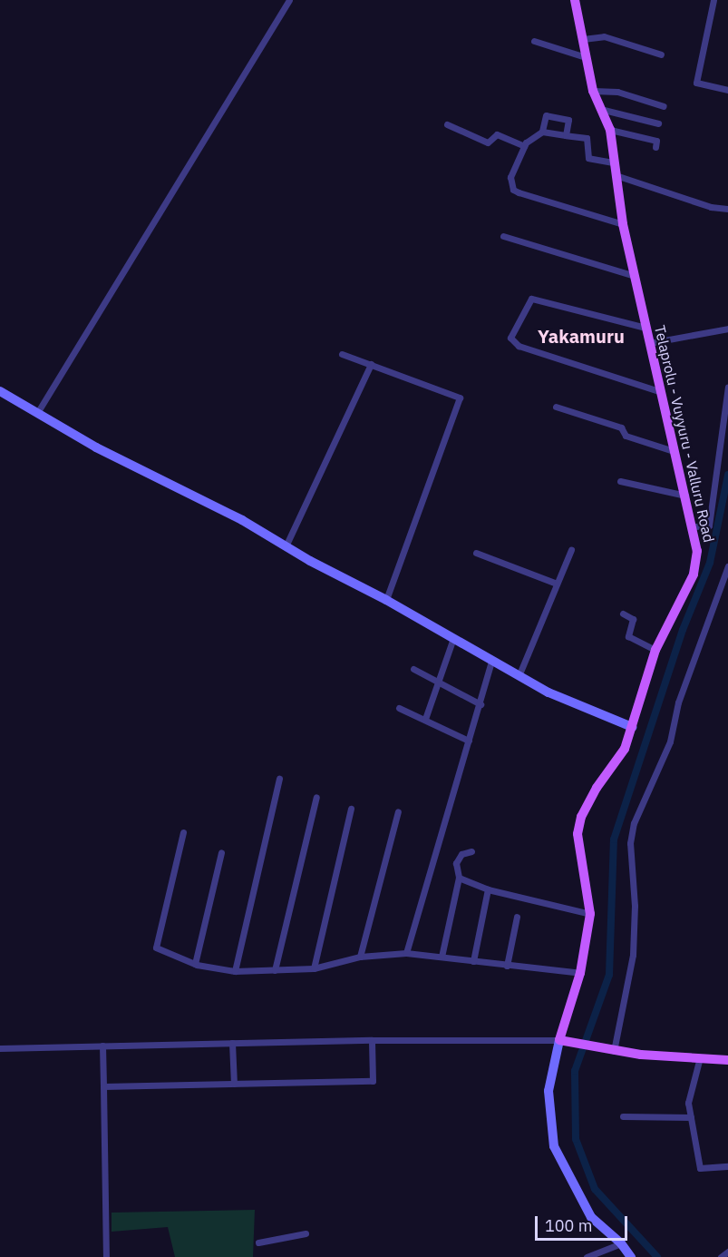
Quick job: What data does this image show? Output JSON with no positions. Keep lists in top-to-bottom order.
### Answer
{
  "streets": {
    "main road": ["Telaprolu - Vuyyuru - Valluru Road"]
  },
  "districts": ["Yakamuru"],
  "scale_bar": "100 m"
}
